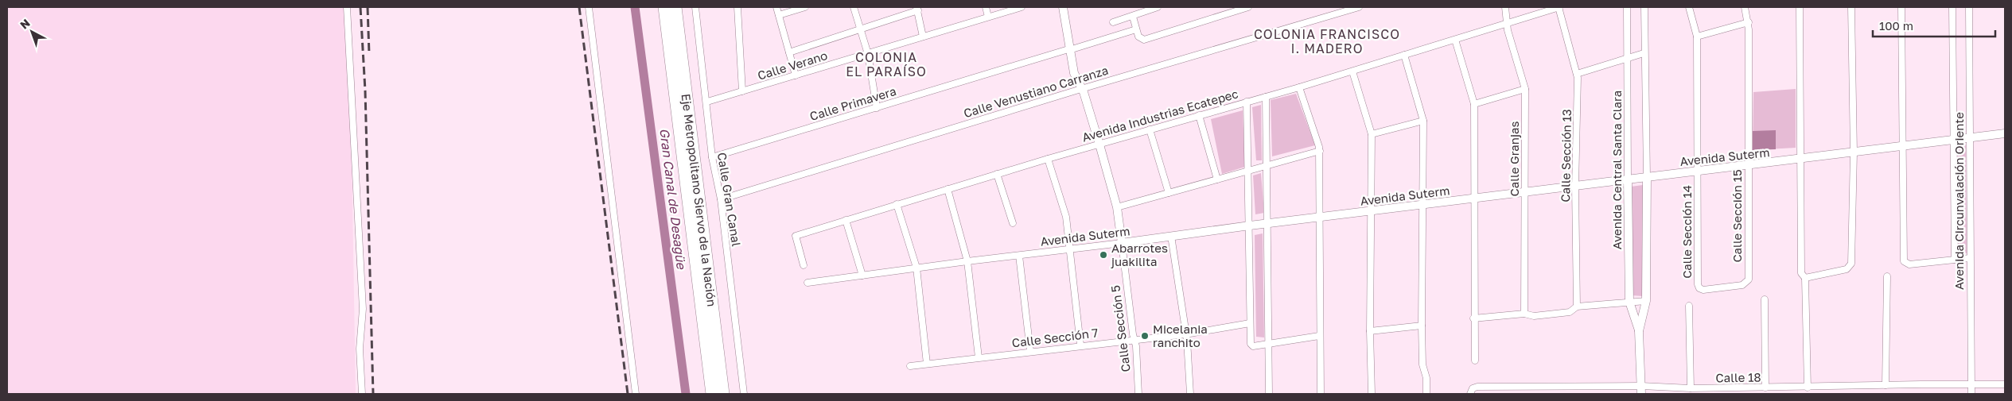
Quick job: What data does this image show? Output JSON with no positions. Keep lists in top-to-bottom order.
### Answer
{
  "streets": {
    "highway": ["Eje Metropolitano Siervo de la Nación"],
    "street": [
      "Calle Verano",
      "Calle Venustiano Carranza",
      "Calle Primavera",
      "Avenida Industrias Ecatepec",
      "Calle Sección 13",
      "Avenida Suterm",
      "Calle Granjas",
      "Avenida Central Santa Clara",
      "Calle Gran Canal",
      "Avenida Circunvalación Oriente",
      "Calle Sección 15",
      "Calle Sección 14",
      "Calle Sección 5",
      "Calle Sección 7",
      "Calle 18"
    ]
  },
  "crossings": [
    ["Calle Verano", "Calle Gran Canal"],
    ["Calle Venustiano Carranza", "Calle Gran Canal"],
    ["Calle Venustiano Carranza", "Calle Sección 5"],
    ["Calle Primavera", "Calle Gran Canal"],
    ["Calle Primavera", "Calle Sección 5"],
    ["Avenida Industrias Ecatepec", "Calle Sección 13"],
    ["Avenida Industrias Ecatepec", "Calle Granjas"],
    ["Avenida Industrias Ecatepec", "Calle Sección 5"],
    ["Calle Sección 13", "Avenida Suterm"],
    ["Avenida Suterm", "Calle Granjas"],
    ["Avenida Suterm", "Avenida Central Santa Clara"],
    ["Avenida Suterm", "Avenida Circunvalación Oriente"],
    ["Avenida Suterm", "Calle Sección 15"],
    ["Avenida Suterm", "Calle Sección 14"],
    ["Avenida Suterm", "Calle Sección 5"],
    ["Avenida Central Santa Clara", "Calle 18"],
    ["Avenida Circunvalación Oriente", "Calle 18"],
    ["Calle Sección 15", "Calle Sección 14"],
    ["Calle Sección 5", "Calle Sección 7"]
  ],
  "districts": ["COLONIA FRANCISCO I. MADERO", "COLONIA EL PARAÍSO"],
  "water": ["Gran Canal de Desagüe"],
  "places": ["Abarrotes juakilita", "Micelania ranchito"],
  "scale_bar": "100 m",
  "north": "top left"
}
